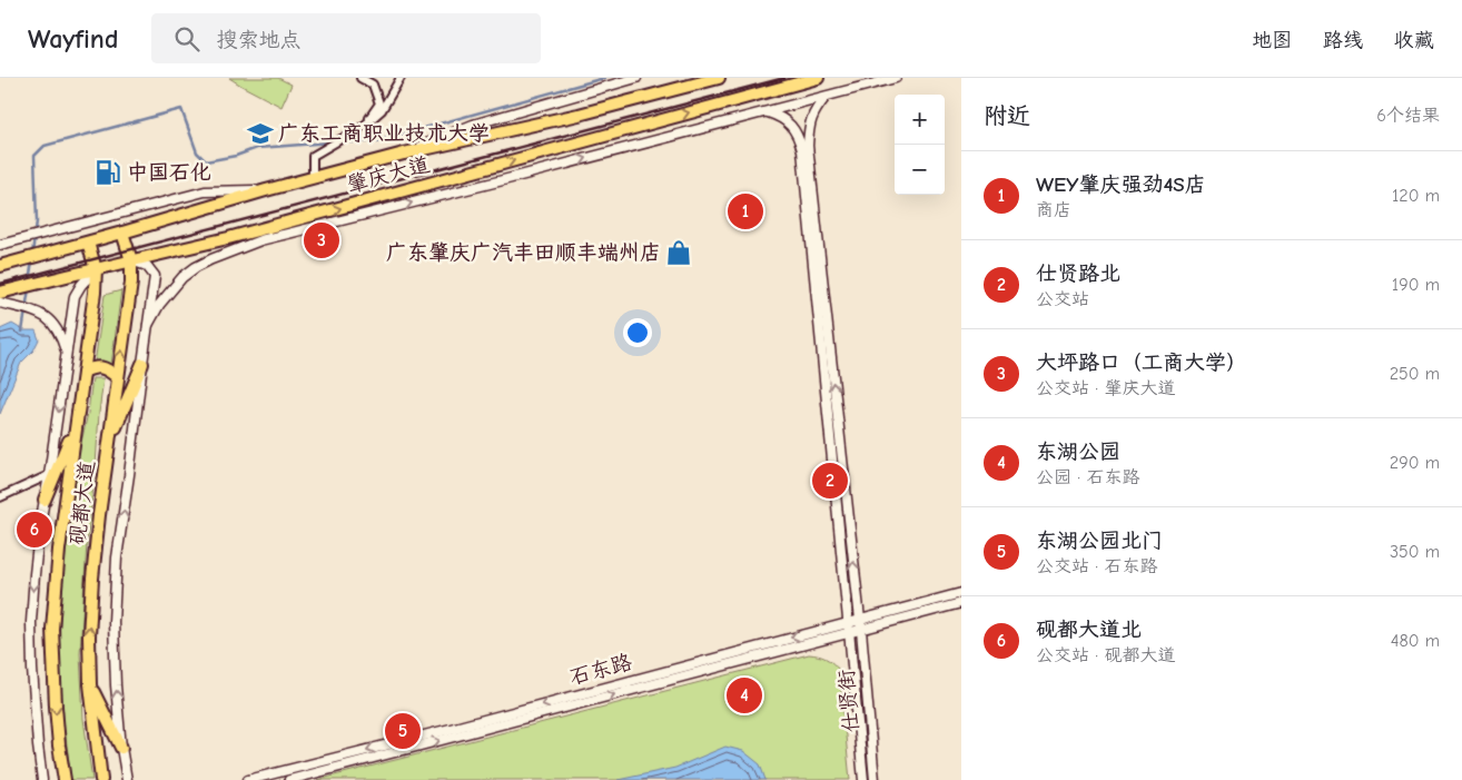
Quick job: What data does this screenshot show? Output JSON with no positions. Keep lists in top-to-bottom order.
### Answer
{
  "streets": {
    "main road": ["肇庆大道", "砚都大道"],
    "street": ["石东路", "仕贤街"]
  },
  "crossings": [
    ["肇庆大道", "砚都大道"],
    ["石东路", "仕贤街"]
  ],
  "places": {
    "school or university": ["广东工商职业技术大学"],
    "fuel station": ["中国石化"],
    "shop": ["广东肇庆广汽丰田顺丰端州店"]
  },
  "page": {
    "header": "Wayfind",
    "search": "搜索地点",
    "nav": ["地图", "路线", "收藏"],
    "heading": ["附近", "6个结果"],
    "map_buttons": ["+", "−"],
    "list": [
      {
        "mark": "1",
        "name": "WEY肇庆强劲4S店",
        "note": "商店",
        "value": "120 m"
      },
      {
        "mark": "2",
        "name": "仕贤路北",
        "note": "公交站",
        "value": "190 m"
      },
      {
        "mark": "3",
        "name": "大坪路口（工商大学）",
        "note": "公交站 · 肇庆大道",
        "value": "250 m"
      },
      {
        "mark": "4",
        "name": "东湖公园",
        "note": "公园 · 石东路",
        "value": "290 m"
      },
      {
        "mark": "5",
        "name": "东湖公园北门",
        "note": "公交站 · 石东路",
        "value": "350 m"
      },
      {
        "mark": "6",
        "name": "砚都大道北",
        "note": "公交站 · 砚都大道",
        "value": "480 m"
      }
    ],
    "pins": [
      "1",
      "3",
      "2",
      "6",
      "4",
      "5"
    ]
  }
}
